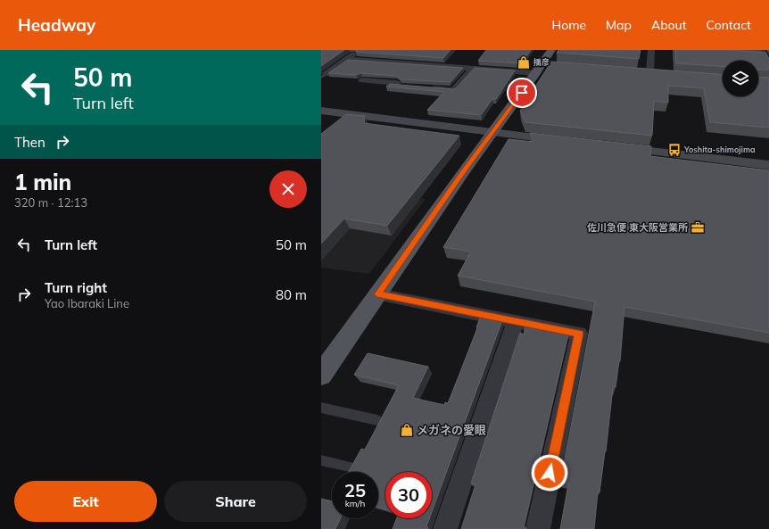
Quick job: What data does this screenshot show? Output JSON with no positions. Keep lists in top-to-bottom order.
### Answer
{
  "places": {
    "shop": ["播彦", "メガネの愛眼"],
    "bus stop": ["Yoshita-shimojima"],
    "office": ["佐川急便 東大阪営業所"]
  },
  "page": {
    "header": "Headway",
    "nav": [
      "Home",
      "Map",
      "About",
      "Contact"
    ],
    "turn": ["50 m", "Turn left"],
    "then": "Then",
    "heading": ["1 min", "320 m · 12:13"],
    "list": [
      {
        "name": "Turn left",
        "value": "50 m"
      },
      {
        "name": "Turn right",
        "note": "Yao Ibaraki Line",
        "value": "80 m"
      }
    ],
    "speed": "25 km/h",
    "limit": "30",
    "buttons": ["Exit", "Share"]
  }
}
